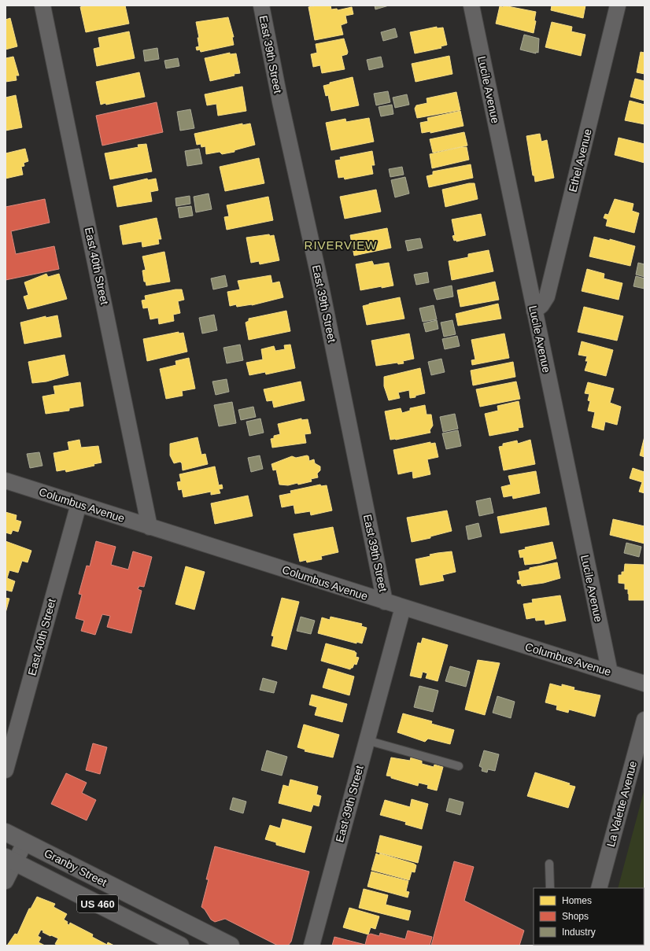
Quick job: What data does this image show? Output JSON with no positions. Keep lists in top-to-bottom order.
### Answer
{
  "streets": {
    "main road": ["Granby Street", "US 460"],
    "street": [
      "East 39th Street",
      "Lucile Avenue",
      "Ethel Avenue",
      "East 40th Street",
      "Columbus Avenue",
      "La Valette Avenue"
    ]
  },
  "crossings": [
    ["East 39th Street", "Columbus Avenue"],
    ["Lucile Avenue", "Ethel Avenue"],
    ["Lucile Avenue", "Columbus Avenue"],
    ["East 40th Street", "Columbus Avenue"]
  ],
  "districts": ["RIVERVIEW"],
  "legend": ["Homes", "Shops", "Industry"]
}
